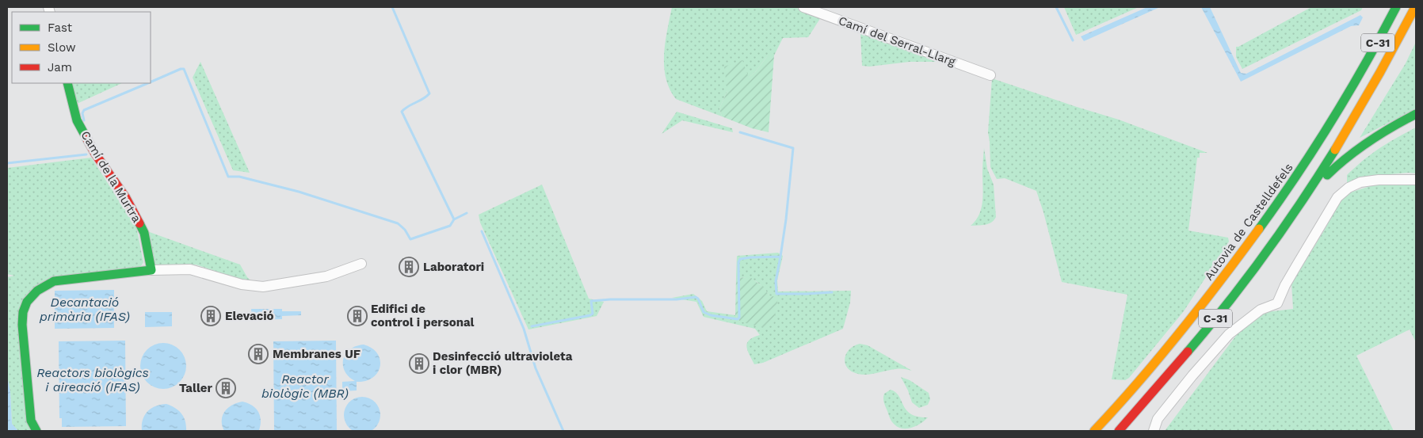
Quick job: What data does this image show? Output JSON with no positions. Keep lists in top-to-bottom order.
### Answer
{
  "streets": {
    "main road": ["C-31", "Camí de la Murtra", "Autovia de Castelldefels"],
    "street": ["Camí del Serral-Llarg"]
  },
  "water": ["Decantació primària (IFAS)", "Reactors biològics i aireació (IFAS)", "Reactor biològic (MBR)"],
  "places": {
    "building": [
      "Laboratori",
      "Elevació",
      "Edifici de control i personal",
      "Membranes UF",
      "Desinfecció ultravioleta i clor (MBR)",
      "Taller"
    ]
  },
  "legend": ["Fast", "Slow", "Jam"]
}
